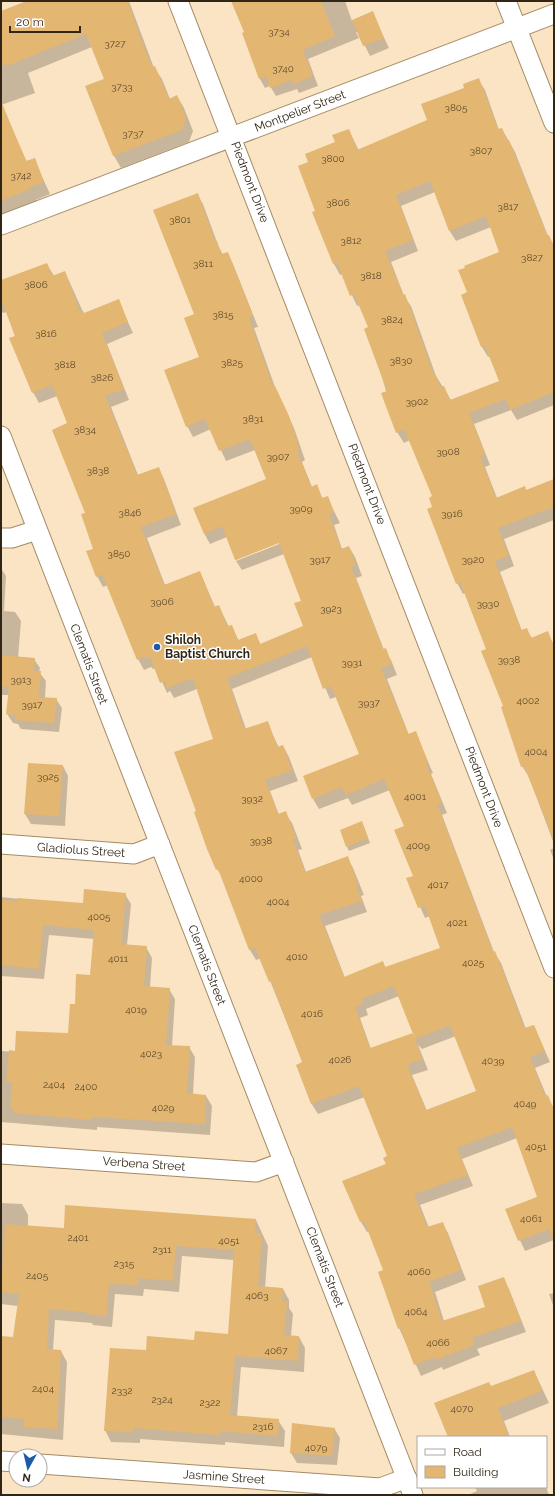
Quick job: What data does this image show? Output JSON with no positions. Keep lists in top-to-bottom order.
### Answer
{
  "streets": {
    "street": [
      "Montpelier Street",
      "Piedmont Drive",
      "Clematis Street",
      "Gladiolus Street",
      "Verbena Street",
      "Jasmine Street"
    ]
  },
  "crossings": [
    ["Montpelier Street", "Piedmont Drive"],
    ["Clematis Street", "Gladiolus Street"],
    ["Clematis Street", "Verbena Street"],
    ["Clematis Street", "Jasmine Street"]
  ],
  "places": ["Shiloh Baptist Church"],
  "house_numbers": [
    "3734",
    "3727",
    "3740",
    "3733",
    "3805",
    "3737",
    "3807",
    "3800",
    "3742",
    "3806",
    "3817",
    "3801",
    "3812",
    "3827",
    "3811",
    "3818",
    "3806",
    "3815",
    "3824",
    "3816",
    "3830",
    "3825",
    "3818",
    "3826",
    "3902",
    "3831",
    "3834",
    "3908",
    "3907",
    "3838",
    "3909",
    "3846",
    "3916",
    "3850",
    "3917",
    "3920",
    "3906",
    "3930",
    "3923",
    "3938",
    "3931",
    "3913",
    "4002",
    "3937",
    "3917",
    "4004",
    "3925",
    "4001",
    "3932",
    "3938",
    "4009",
    "4000",
    "4017",
    "4004",
    "4005",
    "4021",
    "4010",
    "4011",
    "4025",
    "4019",
    "4016",
    "4023",
    "4026",
    "4039",
    "2404",
    "2400",
    "4049",
    "4029",
    "4051",
    "4061",
    "2401",
    "4051",
    "2311",
    "2315",
    "4060",
    "2405",
    "4063",
    "4064",
    "4066",
    "4067",
    "2404",
    "2332",
    "2324",
    "2322",
    "4070",
    "2316",
    "4079"
  ],
  "legend": ["Road", "Building"],
  "scale_bar": "20 m",
  "north": "bottom"
}
